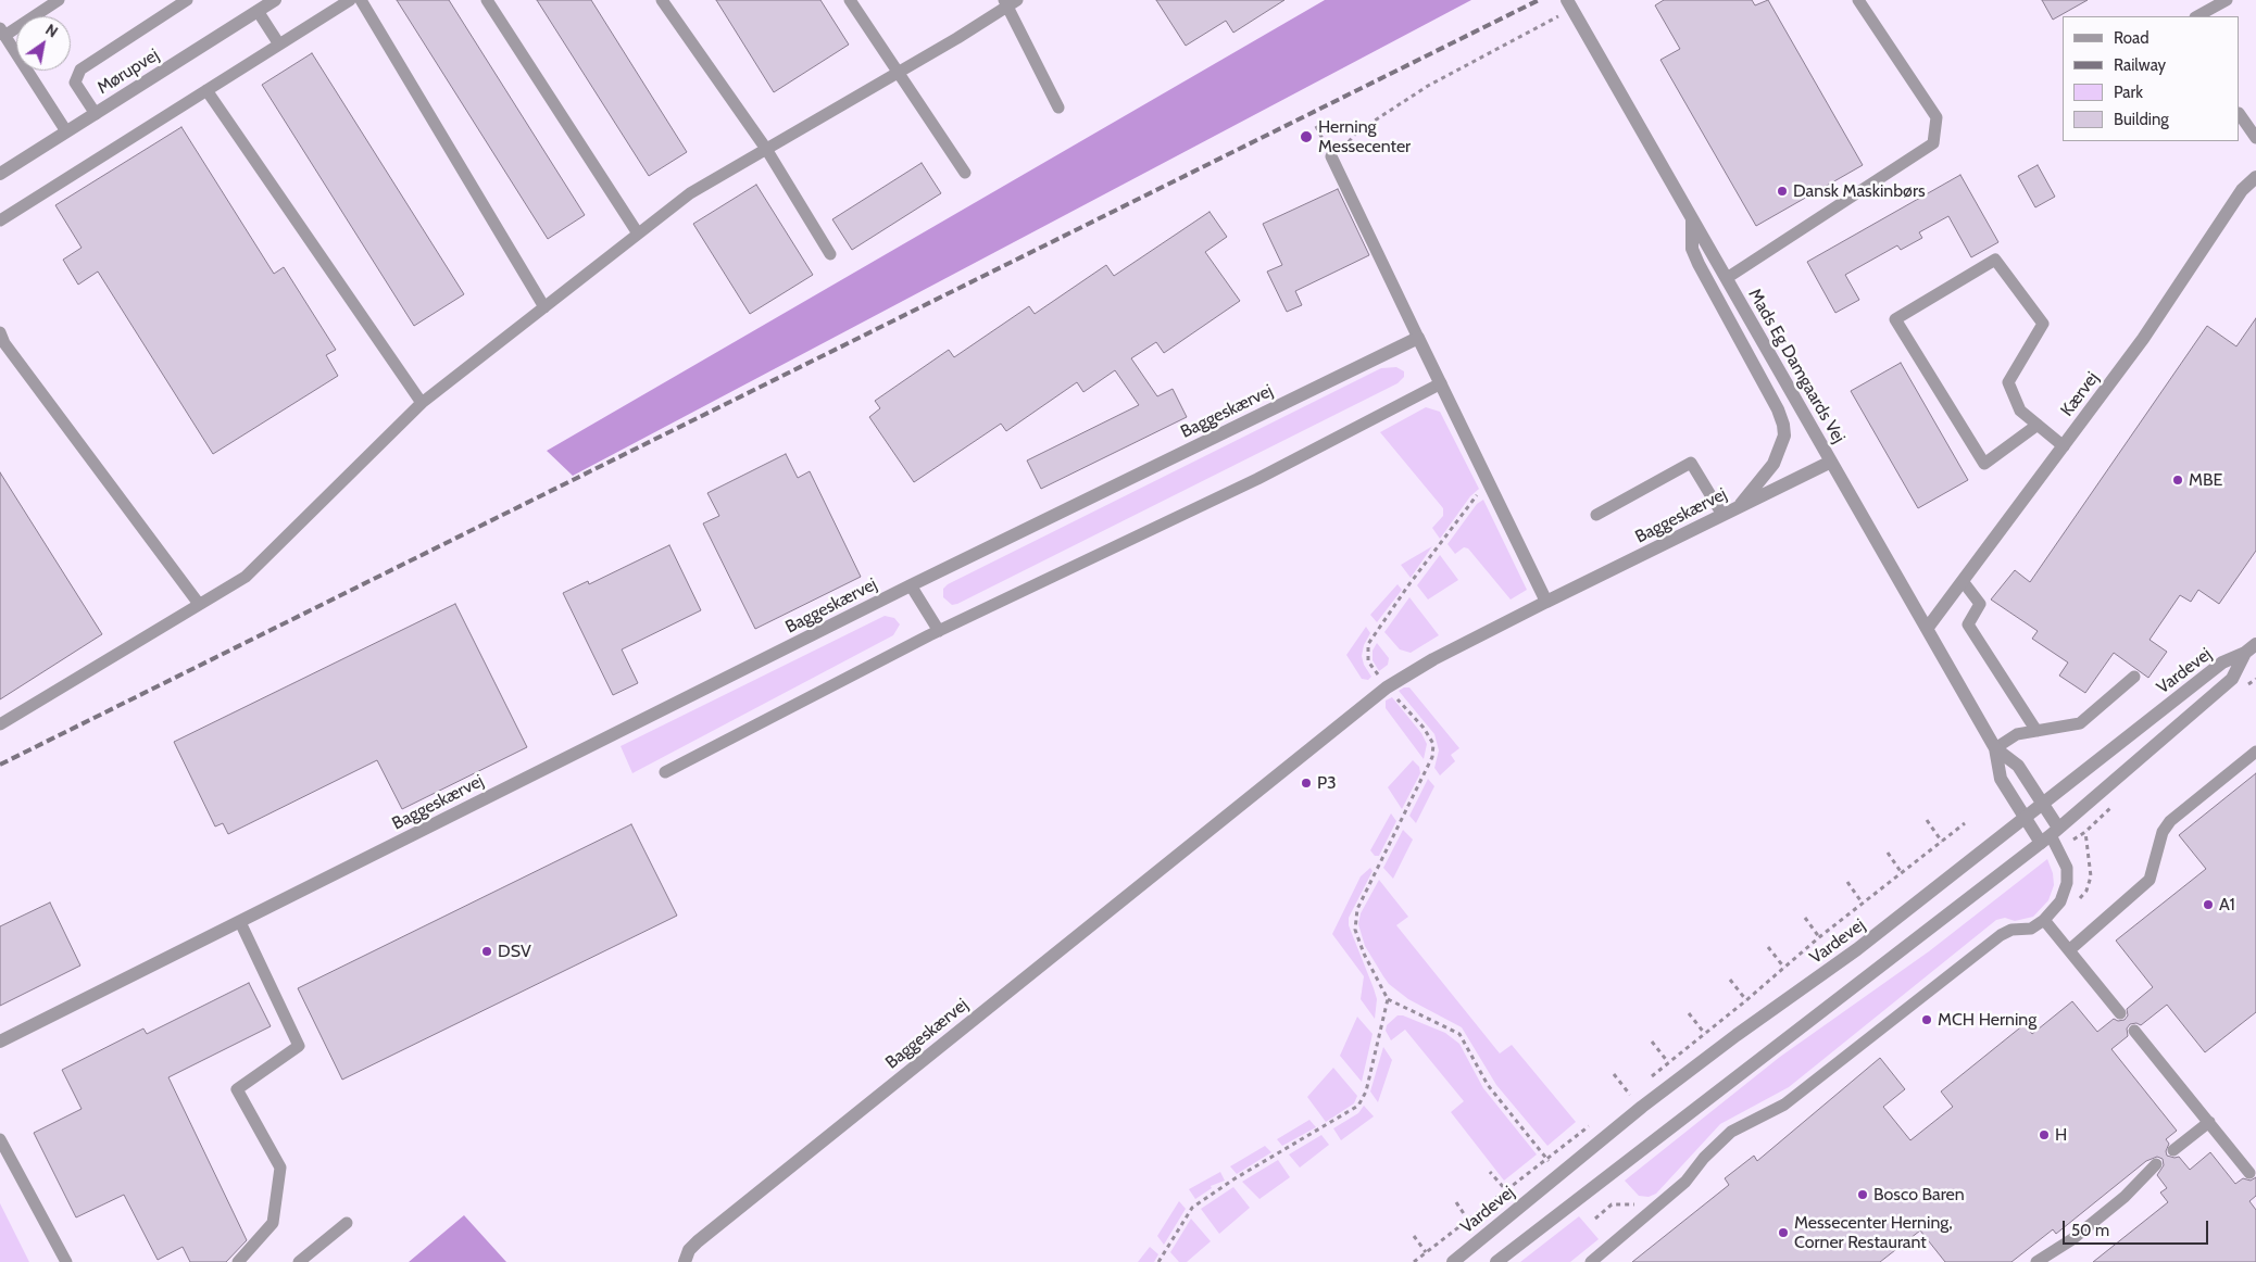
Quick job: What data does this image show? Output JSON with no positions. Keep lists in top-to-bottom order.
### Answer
{
  "streets": {
    "street": [
      "Mørupvej",
      "Mads Eg Damgaards Vej",
      "Kærvej",
      "Baggeskærvej",
      "Vardevej"
    ]
  },
  "crossings": [
    ["Mads Eg Damgaards Vej", "Kærvej"],
    ["Mads Eg Damgaards Vej", "Baggeskærvej"],
    ["Mads Eg Damgaards Vej", "Vardevej"]
  ],
  "places": [
    "Herning Messecenter",
    "Dansk Maskinbørs",
    "MBE",
    "P3",
    "A1",
    "DSV",
    "MCH Herning",
    "H",
    "Bosco Baren",
    "Messecenter Herning, Corner Restaurant"
  ],
  "legend": [
    "Road",
    "Railway",
    "Park",
    "Building"
  ],
  "scale_bar": "50 m",
  "north": "top right"
}
